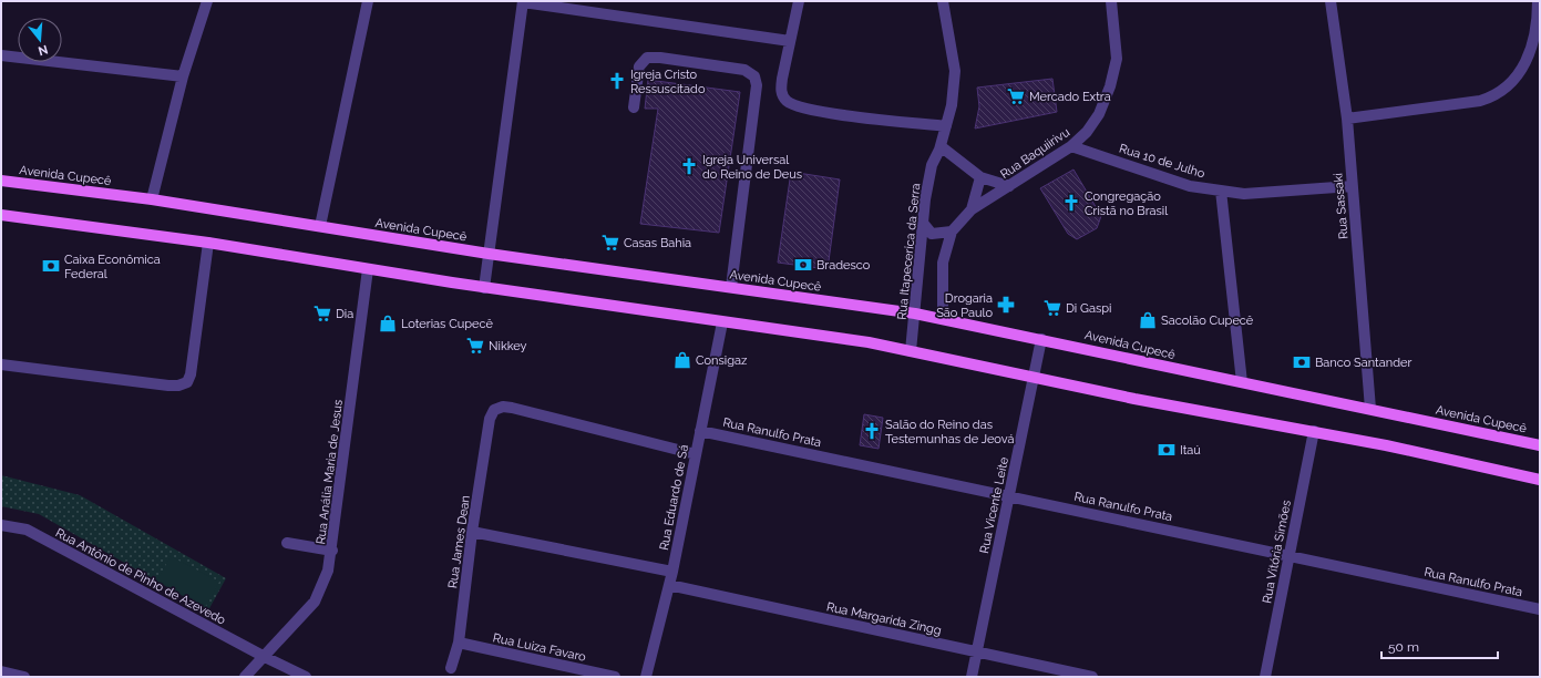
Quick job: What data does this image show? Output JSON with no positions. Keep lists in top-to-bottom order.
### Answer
{
  "streets": {
    "main road": ["Avenida Cupecê"],
    "street": [
      "Rua Baquiirivu",
      "Rua 10 de Julho",
      "Rua Sassaki",
      "Rua Itapecerica da Serra",
      "Rua Ranulfo Prata",
      "Rua Anália Maria de Jesus",
      "Rua Eduardo de Sá",
      "Rua Vicente Leite",
      "Rua James Dean",
      "Rua Vitória Simões",
      "Rua Antônio de Pinho de Azevedo",
      "Rua Margarida Zingg",
      "Rua Luiza Favaro"
    ]
  },
  "crossings": [
    ["Rua Baquiirivu", "Rua 10 de Julho"],
    ["Rua Baquiirivu", "Avenida Cupecê"],
    ["Rua 10 de Julho", "Rua Sassaki"],
    ["Avenida Cupecê", "Rua Sassaki"],
    ["Avenida Cupecê", "Rua Itapecerica da Serra"],
    ["Avenida Cupecê", "Rua Vicente Leite"],
    ["Rua Ranulfo Prata", "Rua Eduardo de Sá"],
    ["Rua Ranulfo Prata", "Rua Vicente Leite"],
    ["Rua Ranulfo Prata", "Rua Vitória Simões"],
    ["Rua Anália Maria de Jesus", "Rua Antônio de Pinho de Azevedo"],
    ["Rua Eduardo de Sá", "Rua James Dean"],
    ["Rua Eduardo de Sá", "Rua Margarida Zingg"],
    ["Rua Vicente Leite", "Rua Margarida Zingg"],
    ["Rua James Dean", "Rua Luiza Favaro"]
  ],
  "places": {
    "church": [
      "Igreja Cristo Ressuscitado",
      "Igreja Universal do Reino de Deus",
      "Congregação Cristã no Brasil",
      "Salão do Reino das Testemunhas de Jeová"
    ],
    "supermarket": [
      "Mercado Extra",
      "Casas Bahia",
      "Di Gaspi",
      "Dia",
      "Nikkey"
    ],
    "bank": [
      "Bradesco",
      "Caixa Econômica Federal",
      "Banco Santander",
      "Itaú"
    ],
    "pharmacy": ["Drogaria São Paulo"],
    "shop": ["Sacolão Cupecê", "Loterias Cupecê", "Consigaz"]
  },
  "scale_bar": "50 m",
  "north": "bottom"
}
